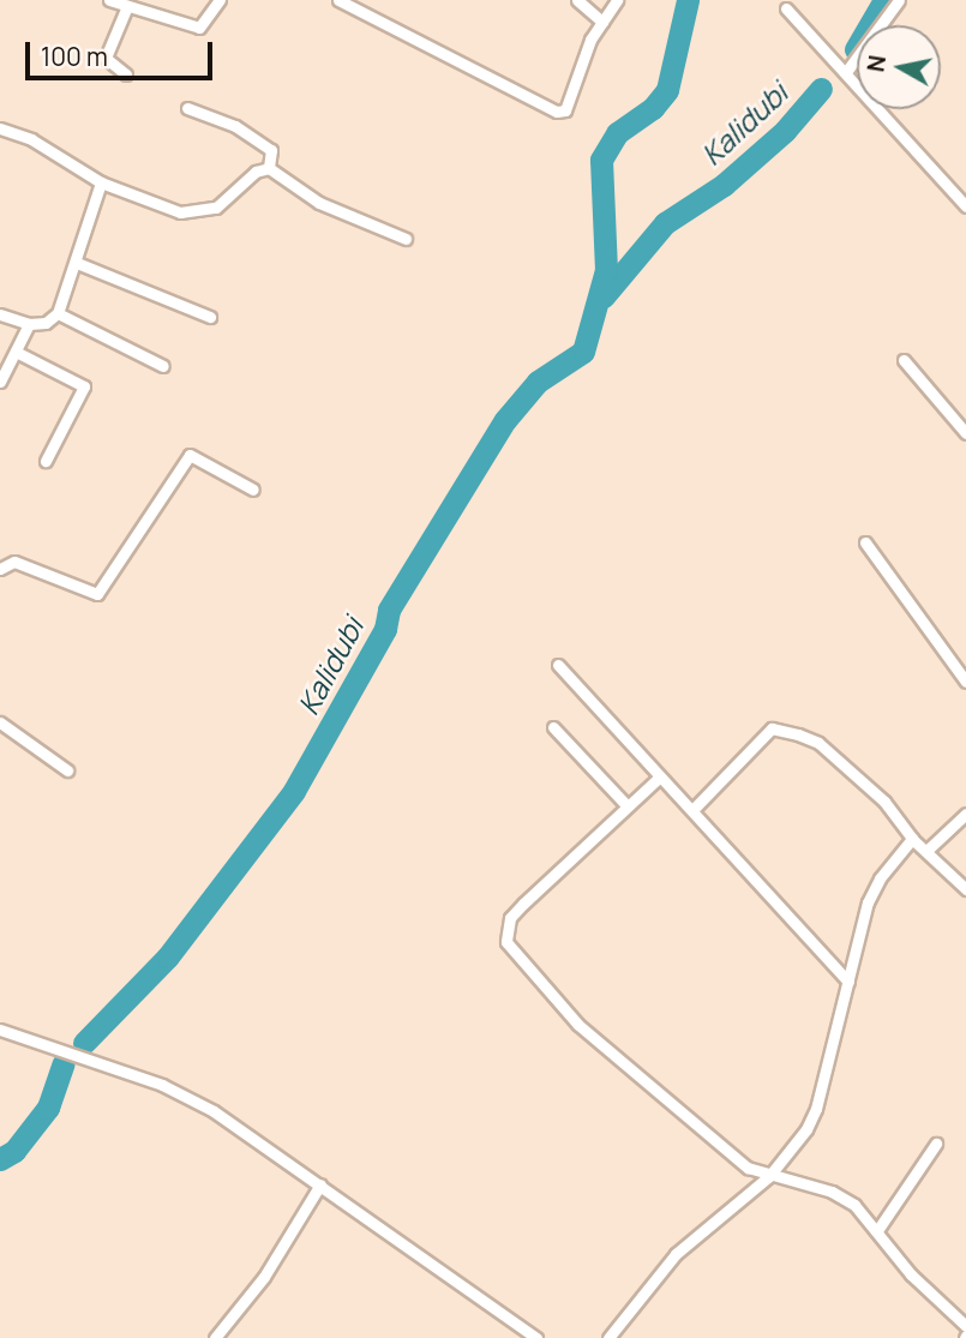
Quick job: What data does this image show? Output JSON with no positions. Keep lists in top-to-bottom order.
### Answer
{
  "water": ["Kalidubi"],
  "scale_bar": "100 m",
  "north": "left"
}
